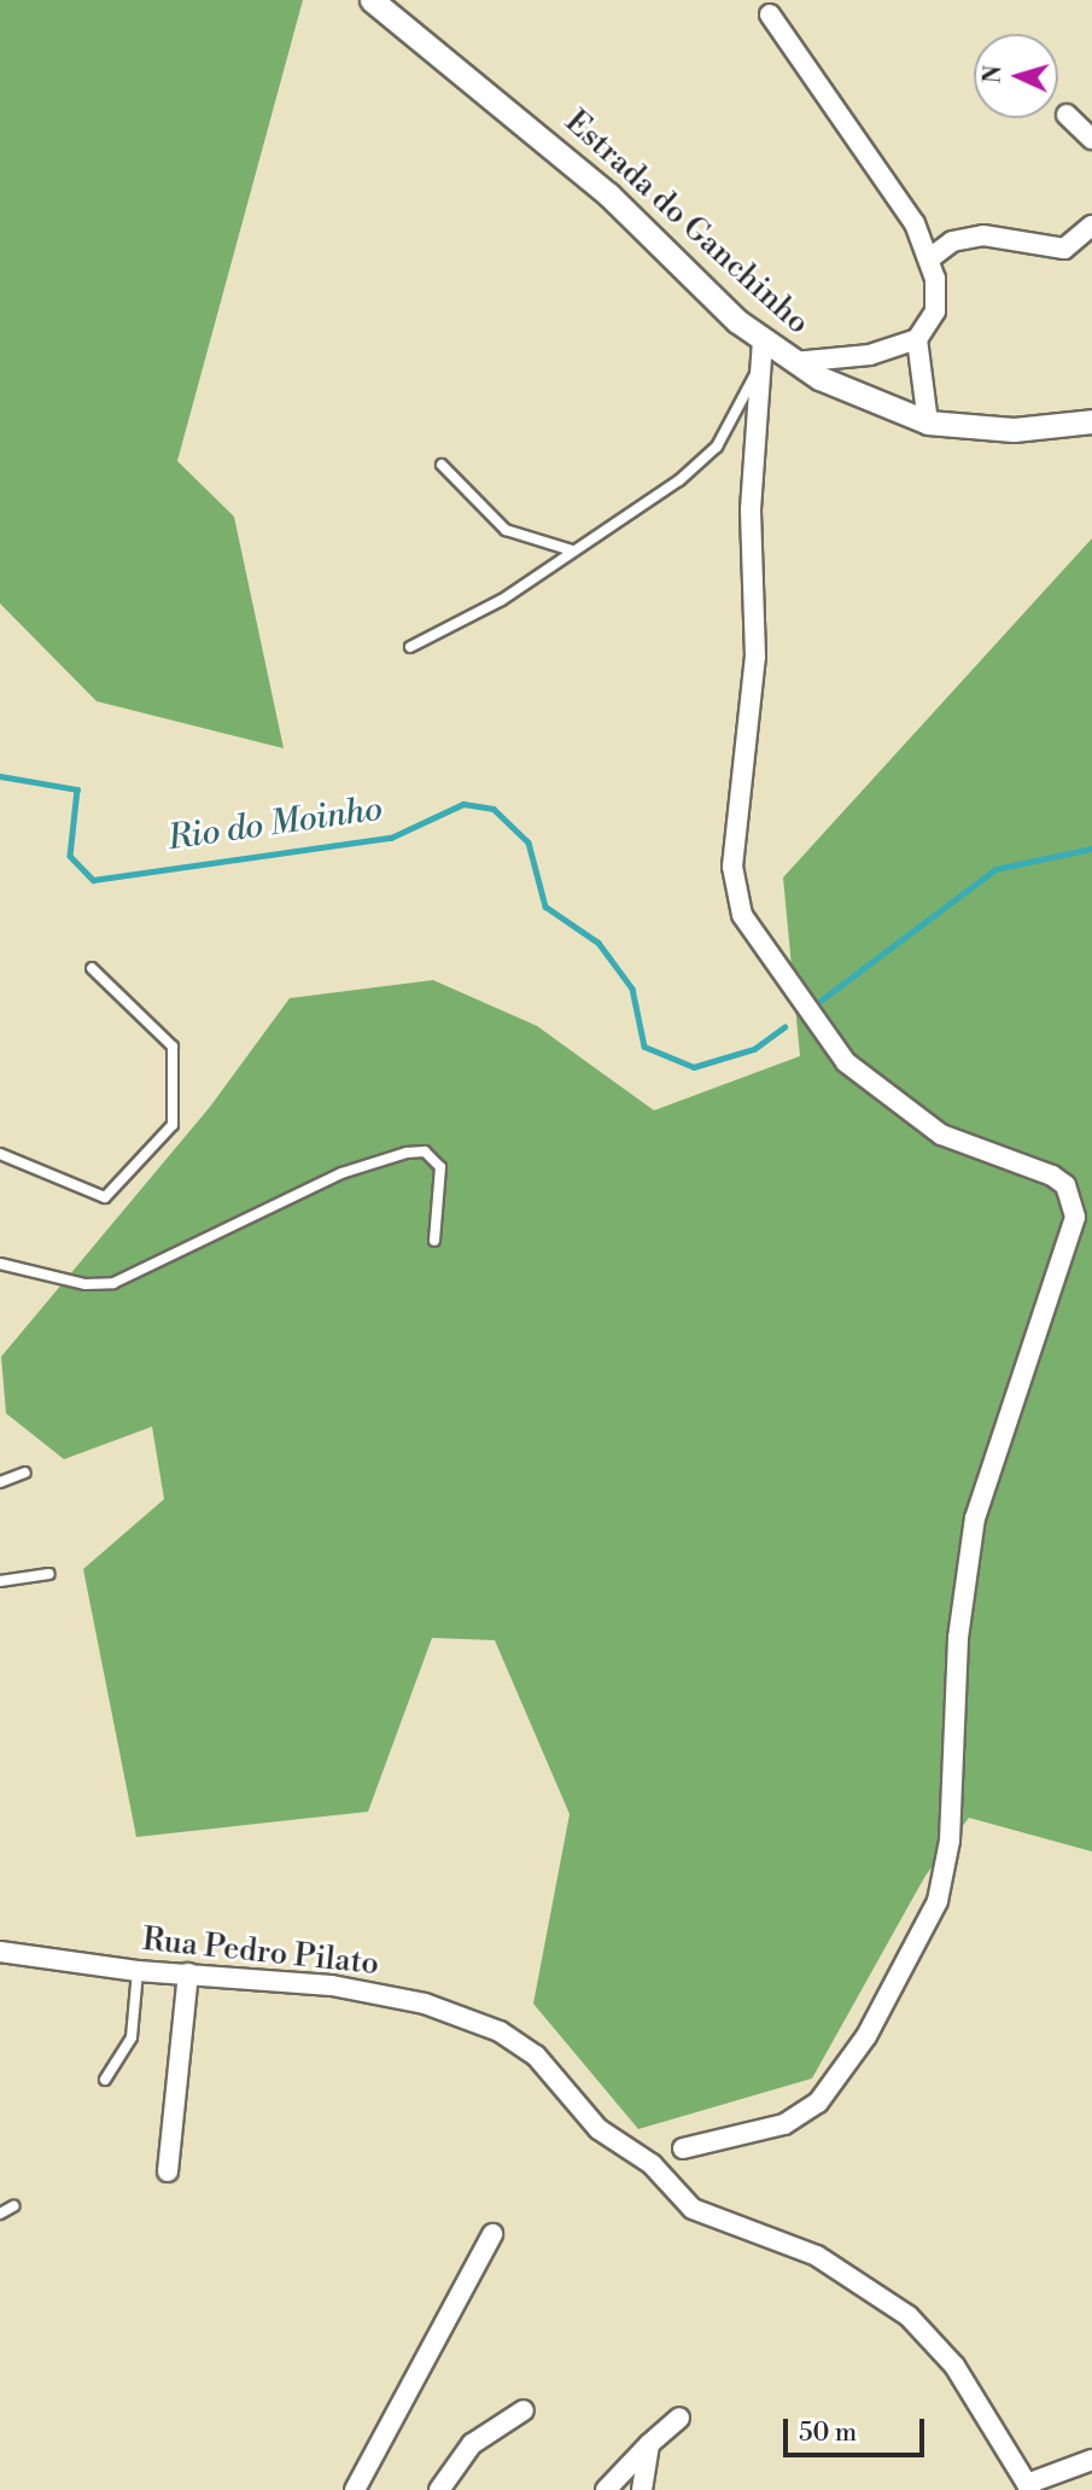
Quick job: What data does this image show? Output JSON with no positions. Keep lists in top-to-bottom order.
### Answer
{
  "streets": {
    "street": ["Estrada do Ganchinho", "Rua Pedro Pilato"]
  },
  "water": ["Rio do Moinho"],
  "scale_bar": "50 m",
  "north": "left"
}
